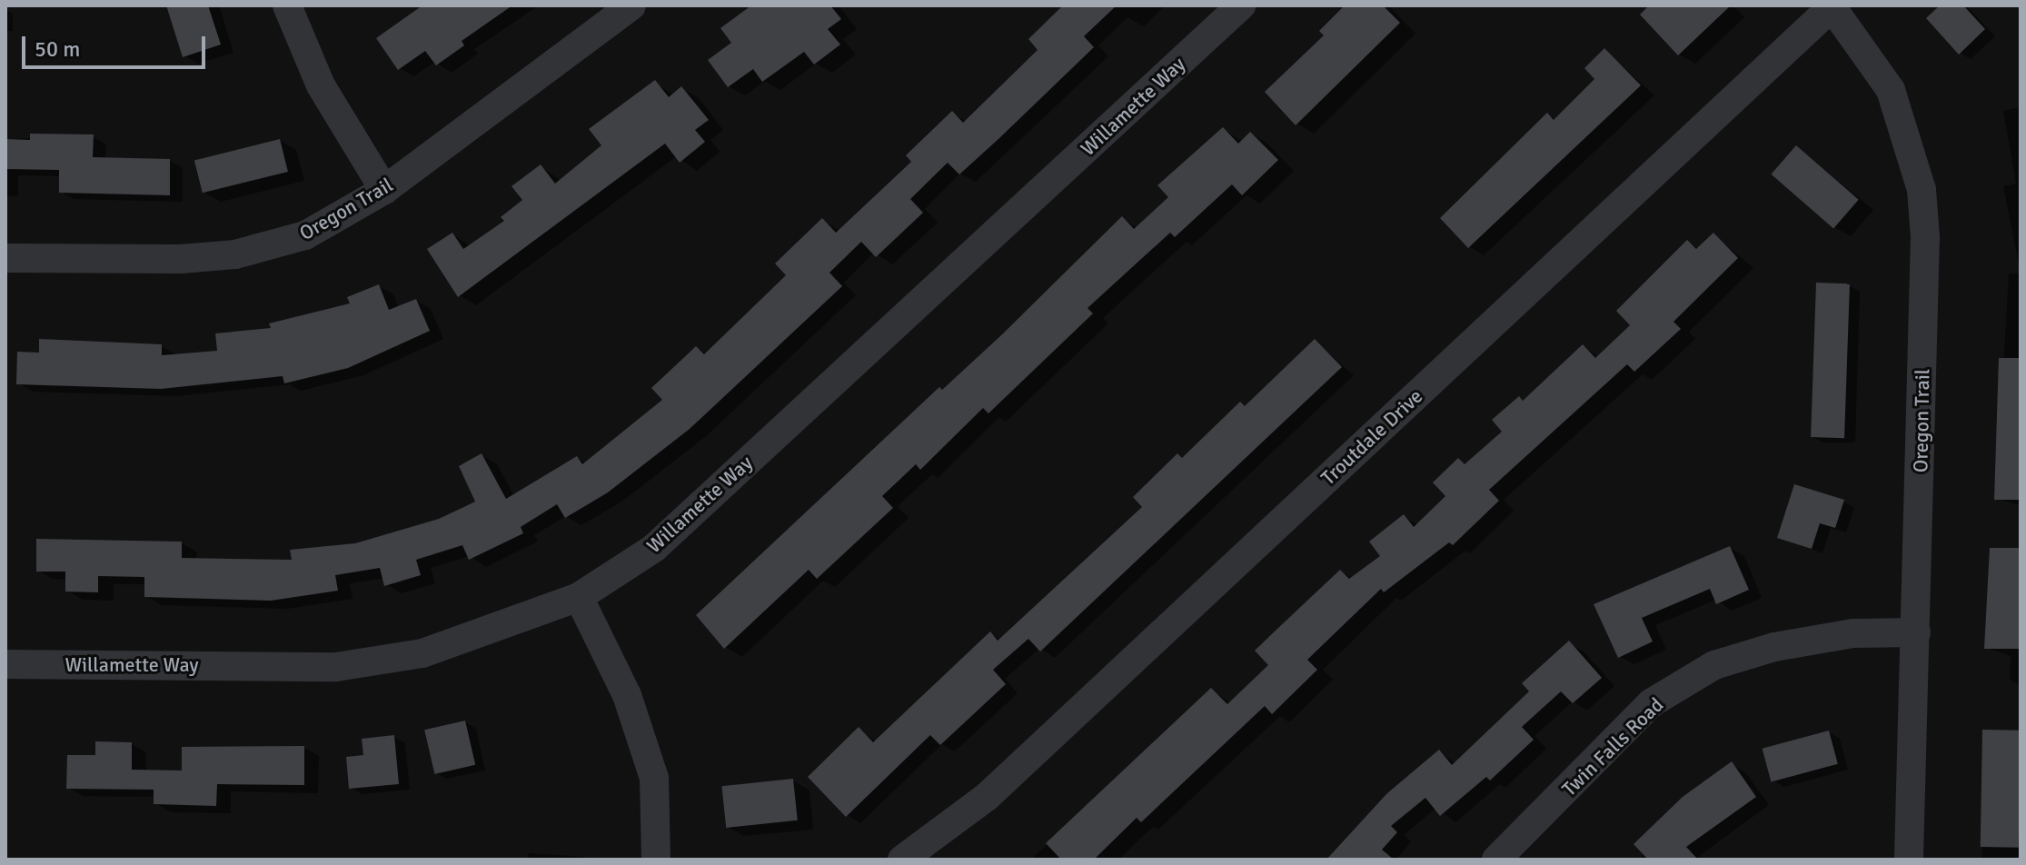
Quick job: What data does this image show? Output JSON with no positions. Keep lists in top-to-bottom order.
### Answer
{
  "streets": {
    "street": [
      "Willamette Way",
      "Oregon Trail",
      "Troutdale Drive",
      "Twin Falls Road"
    ]
  },
  "crossings": [
    ["Oregon Trail", "Troutdale Drive"],
    ["Oregon Trail", "Twin Falls Road"]
  ],
  "scale_bar": "50 m"
}
